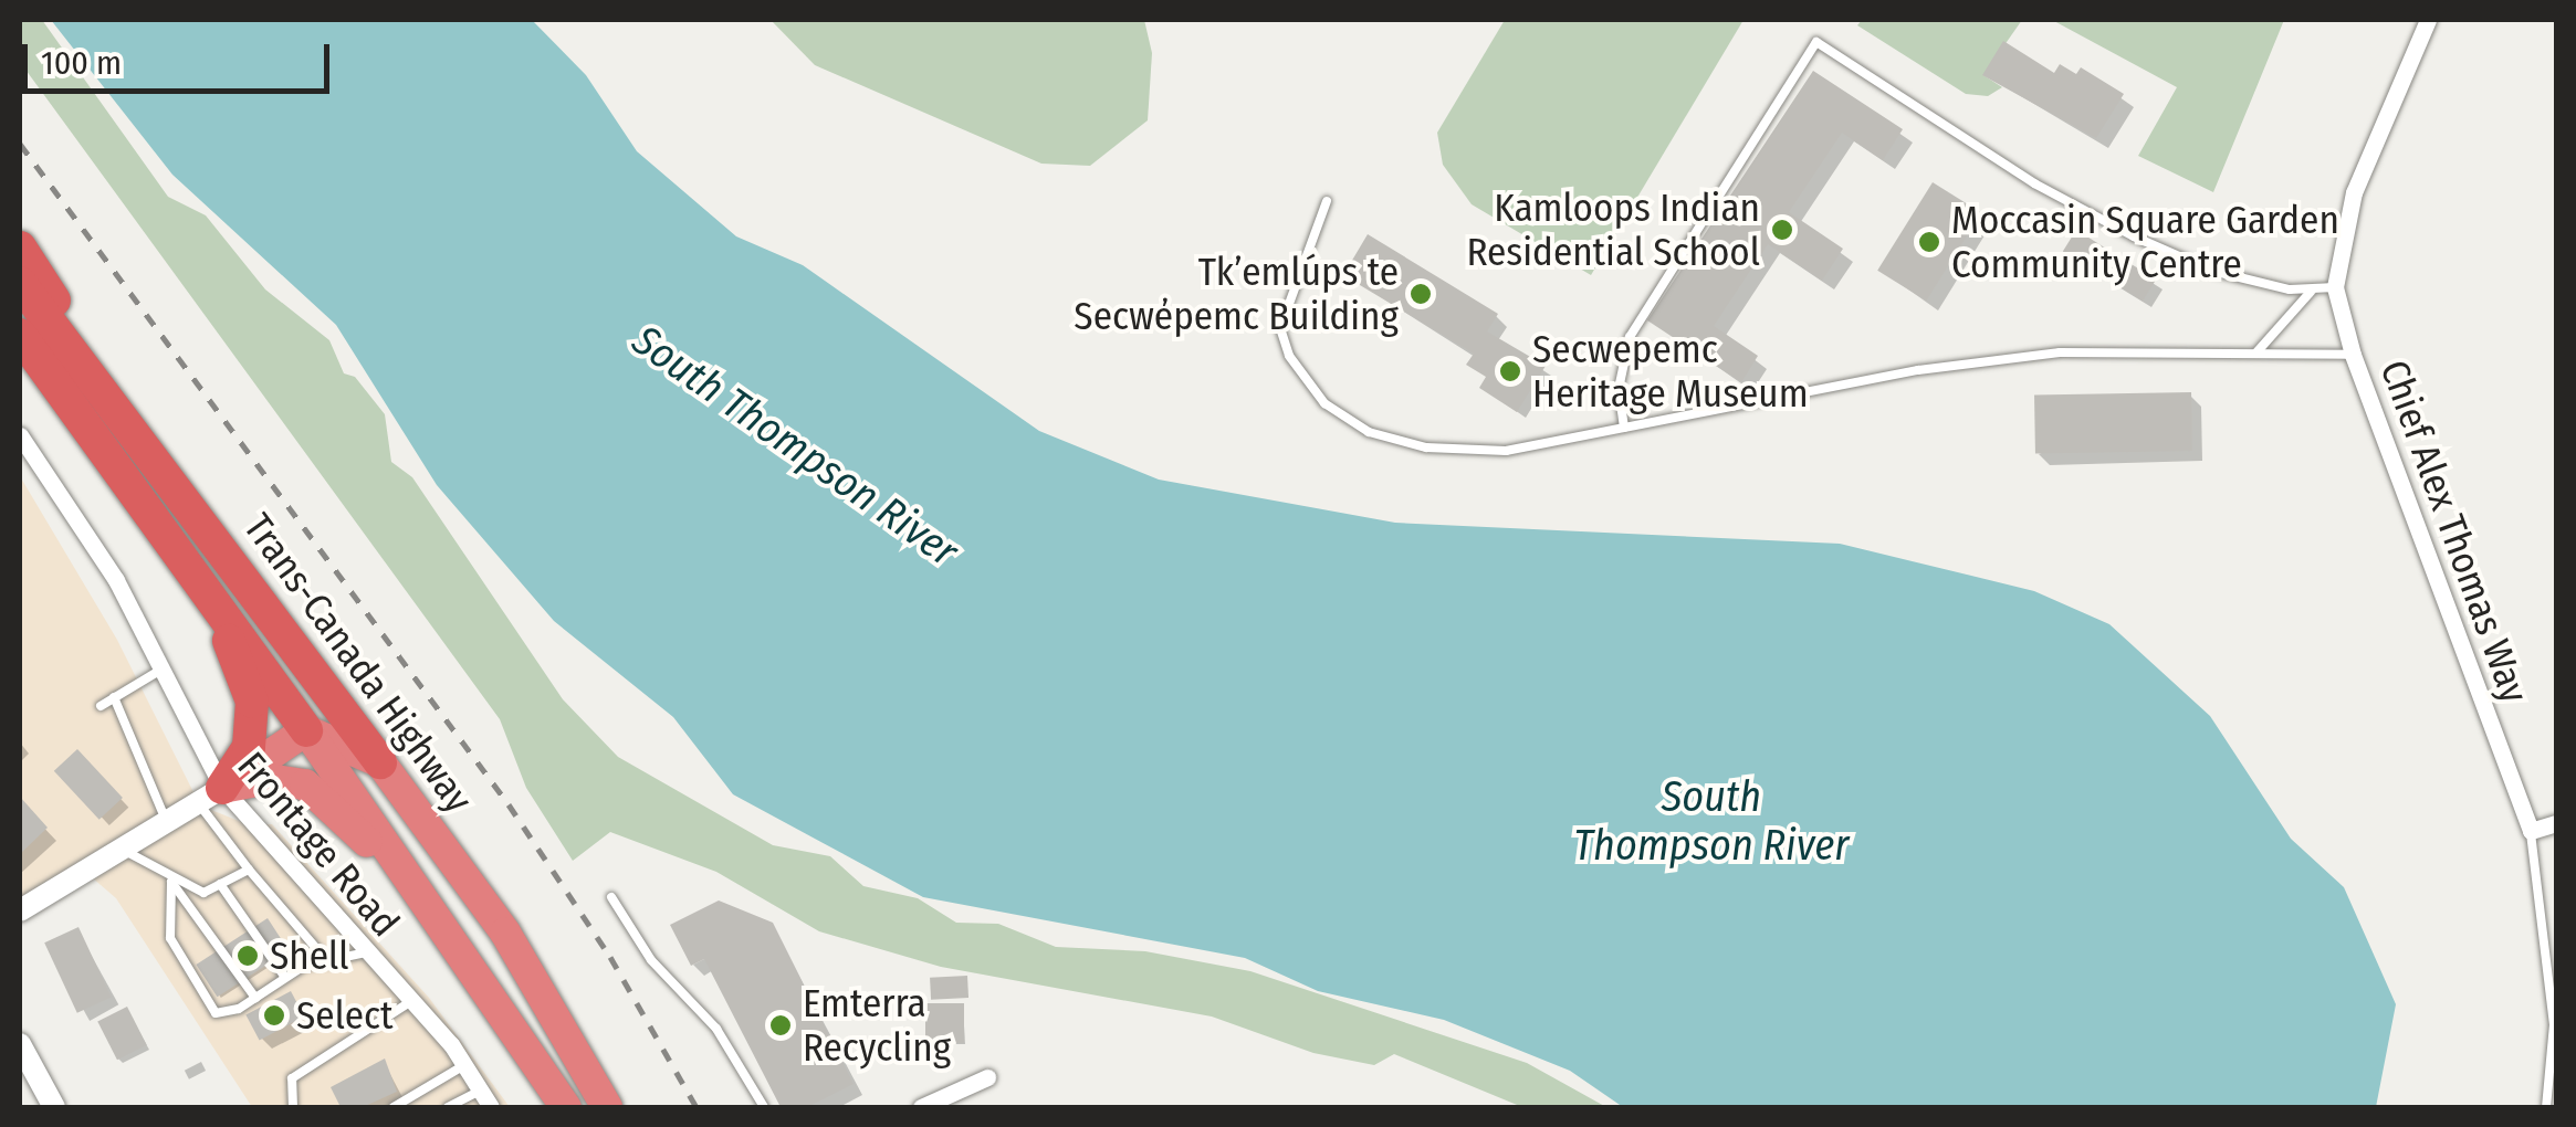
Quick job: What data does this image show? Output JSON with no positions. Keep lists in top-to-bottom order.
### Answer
{
  "streets": {
    "highway": ["Trans-Canada Highway"],
    "street": ["Chief Alex Thomas Way", "Frontage Road"]
  },
  "water": ["South Thompson River"],
  "places": [
    "Kamloops Indian Residential School",
    "Moccasin Square Garden Community Centre",
    "Tk’emlúps te Secwe̓pemc Building",
    "Secwepemc Heritage Museum",
    "Shell",
    "Select",
    "Emterra Recycling"
  ],
  "scale_bar": "100 m"
}
